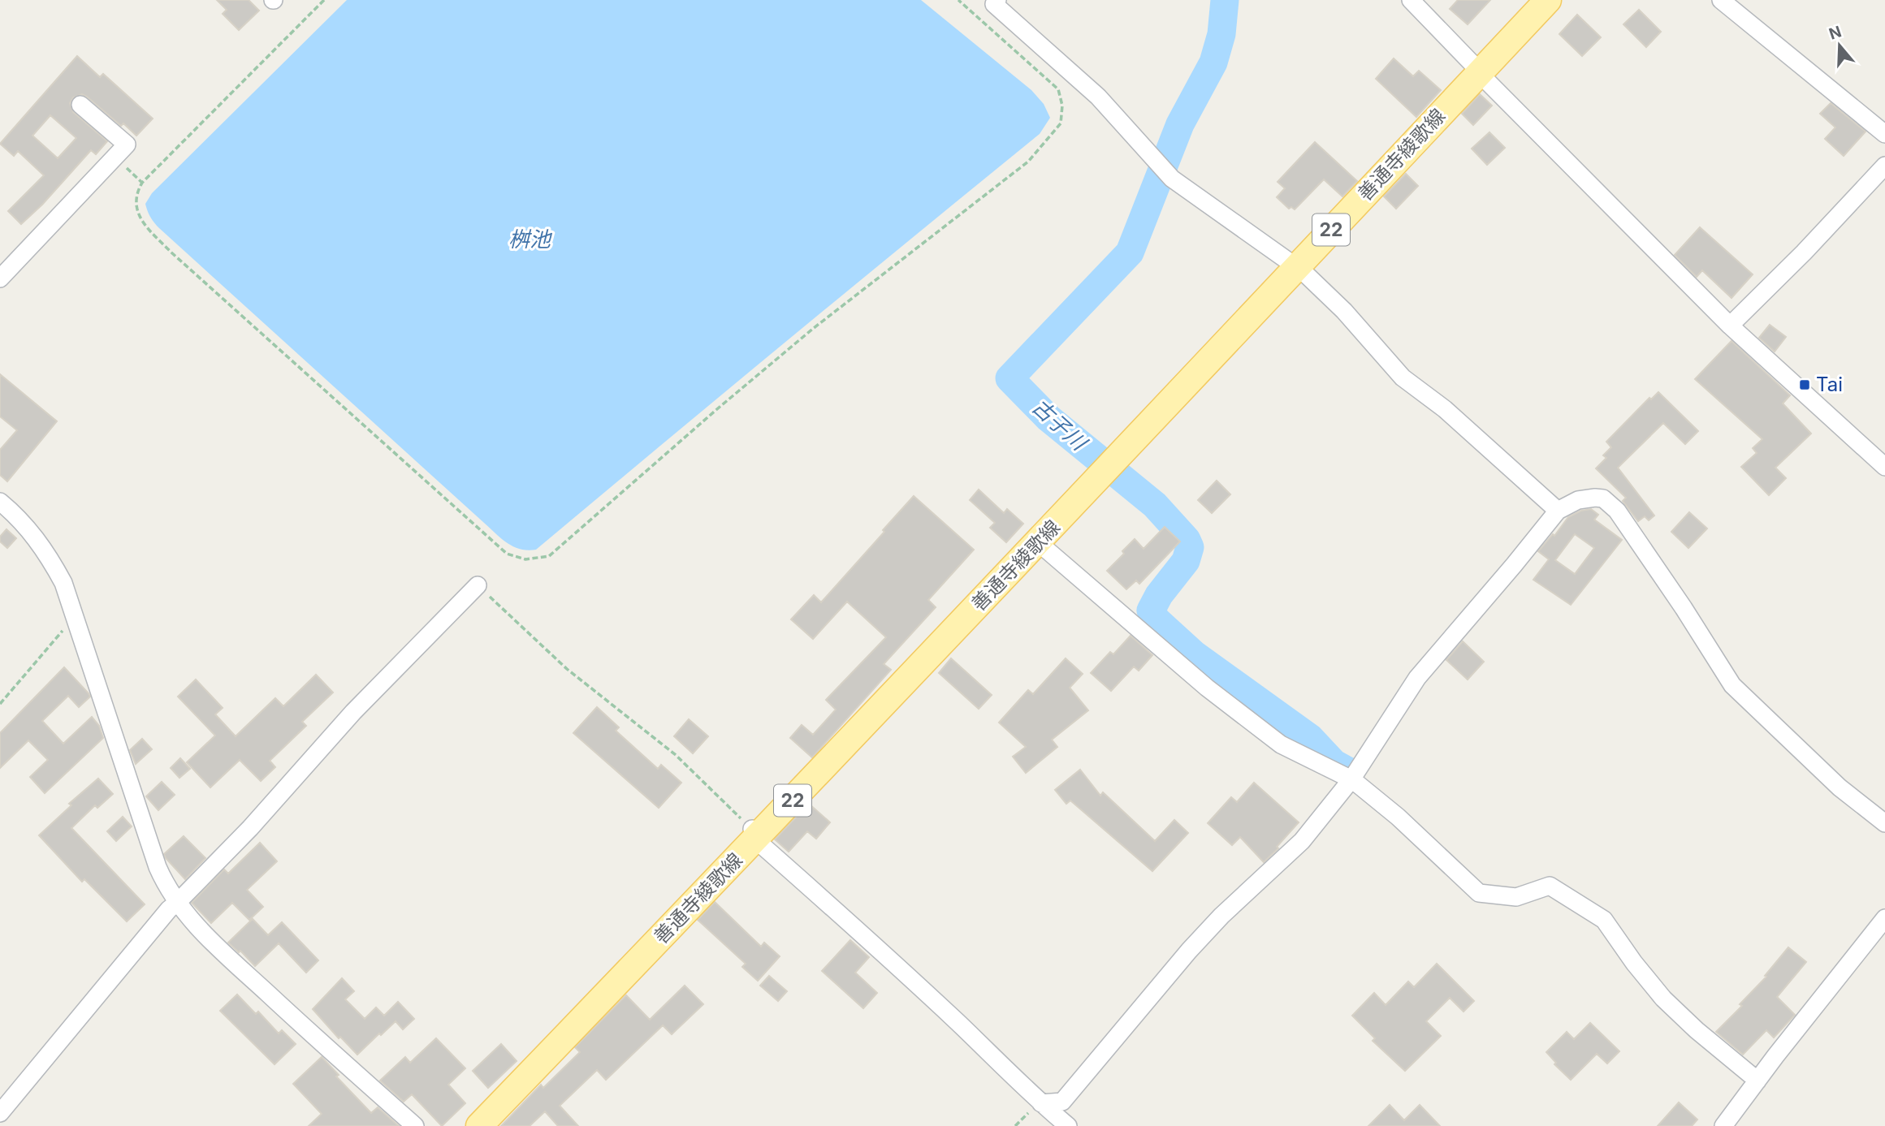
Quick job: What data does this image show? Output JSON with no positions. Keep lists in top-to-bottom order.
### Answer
{
  "streets": {
    "main road": ["善通寺綾歌線", "22"]
  },
  "water": ["桝池", "古子川"],
  "places": {
    "transit": ["Tai"]
  },
  "north": "top"
}
